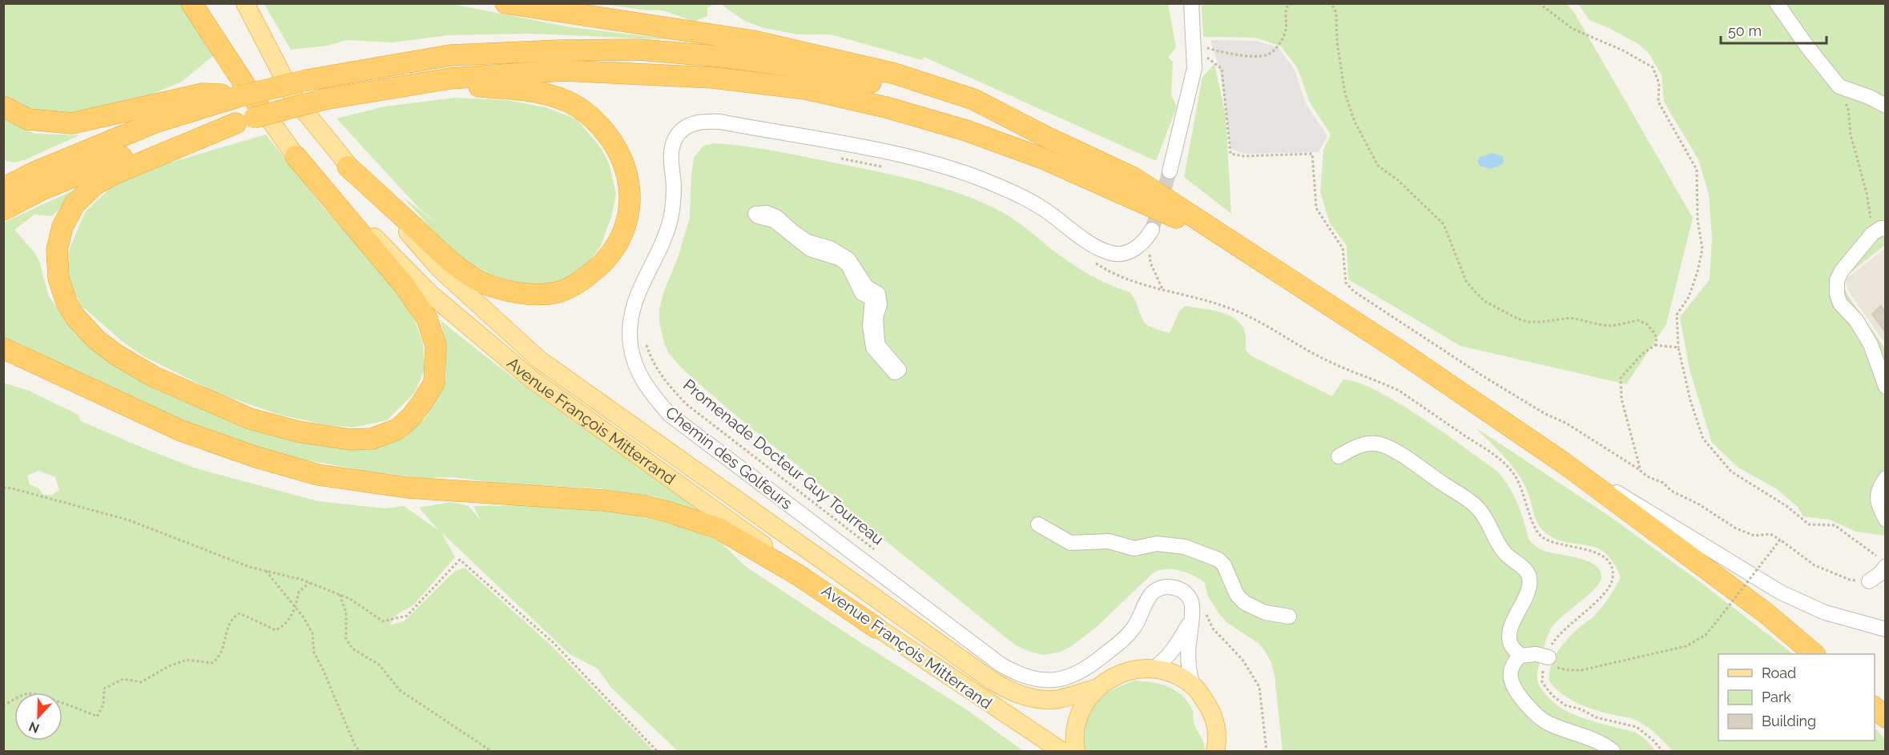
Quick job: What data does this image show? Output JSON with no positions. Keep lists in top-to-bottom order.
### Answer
{
  "streets": {
    "main road": ["Avenue François Mitterrand"],
    "street": ["Chemin des Golfeurs"],
    "path": ["Promenade Docteur Guy Tourreau"]
  },
  "legend": ["Road", "Park", "Building"],
  "scale_bar": "50 m",
  "north": "bottom"
}
